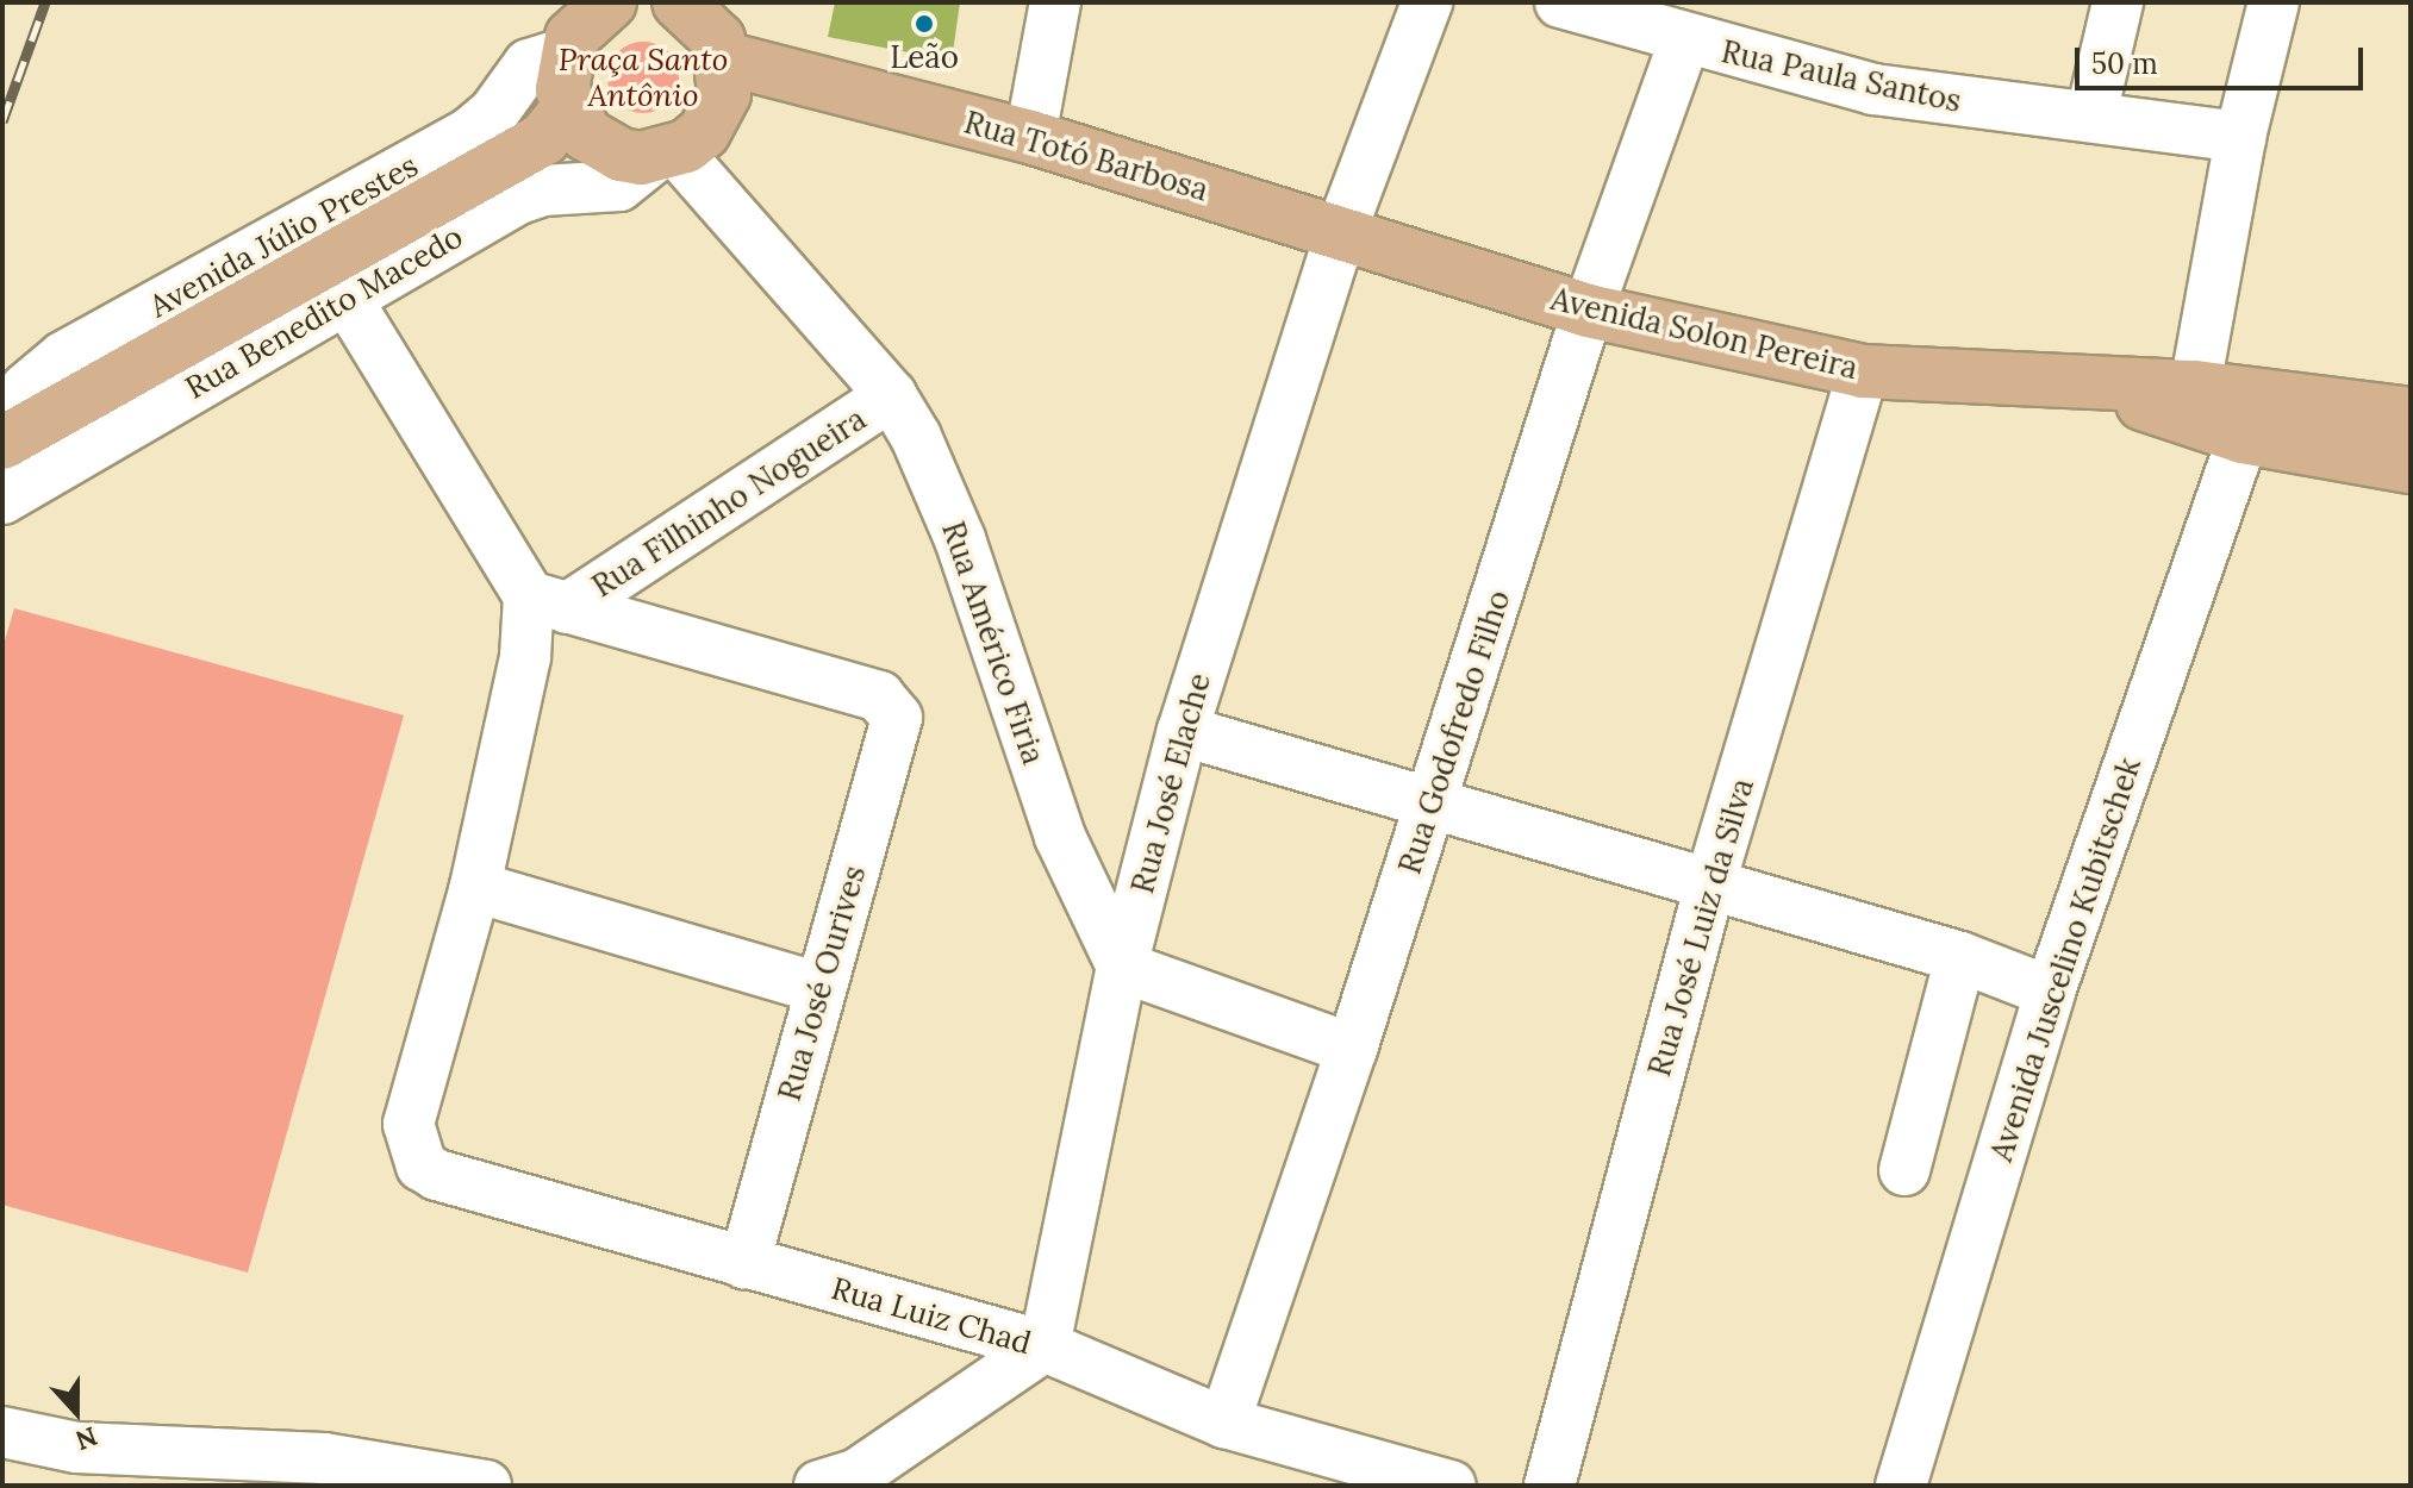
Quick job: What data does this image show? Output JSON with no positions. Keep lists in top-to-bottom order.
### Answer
{
  "streets": {
    "main road": ["Rua Totó Barbosa", "Avenida Júlio Prestes", "Avenida Solon Pereira"],
    "street": [
      "Rua Paula Santos",
      "Rua Benedito Macedo",
      "Rua Filhinho Nogueira",
      "Rua Américo Firia",
      "Rua Godofredo Filho",
      "Rua José Elache",
      "Rua José Luiz da Silva",
      "Avenida Juscelino Kubitschek",
      "Rua José Ourives",
      "Rua Luiz Chad"
    ]
  },
  "crossings": [
    ["Rua Paula Santos", "Rua Godofredo Filho"],
    ["Rua Totó Barbosa", "Avenida Solon Pereira"],
    ["Rua Totó Barbosa", "Rua José Elache"],
    ["Rua Benedito Macedo", "Rua Américo Firia"],
    ["Avenida Solon Pereira", "Rua Godofredo Filho"],
    ["Avenida Solon Pereira", "Rua José Elache"],
    ["Avenida Solon Pereira", "Rua José Luiz da Silva"],
    ["Avenida Solon Pereira", "Avenida Juscelino Kubitschek"],
    ["Rua Filhinho Nogueira", "Rua Américo Firia"],
    ["Rua Filhinho Nogueira", "Rua José Ourives"],
    ["Rua Américo Firia", "Rua José Elache"],
    ["Rua Godofredo Filho", "Rua Luiz Chad"],
    ["Rua José Elache", "Rua Luiz Chad"],
    ["Rua José Ourives", "Rua Luiz Chad"]
  ],
  "parks": ["Praça Santo Antônio"],
  "places": ["Leão"],
  "scale_bar": "50 m",
  "north": "bottom"
}
